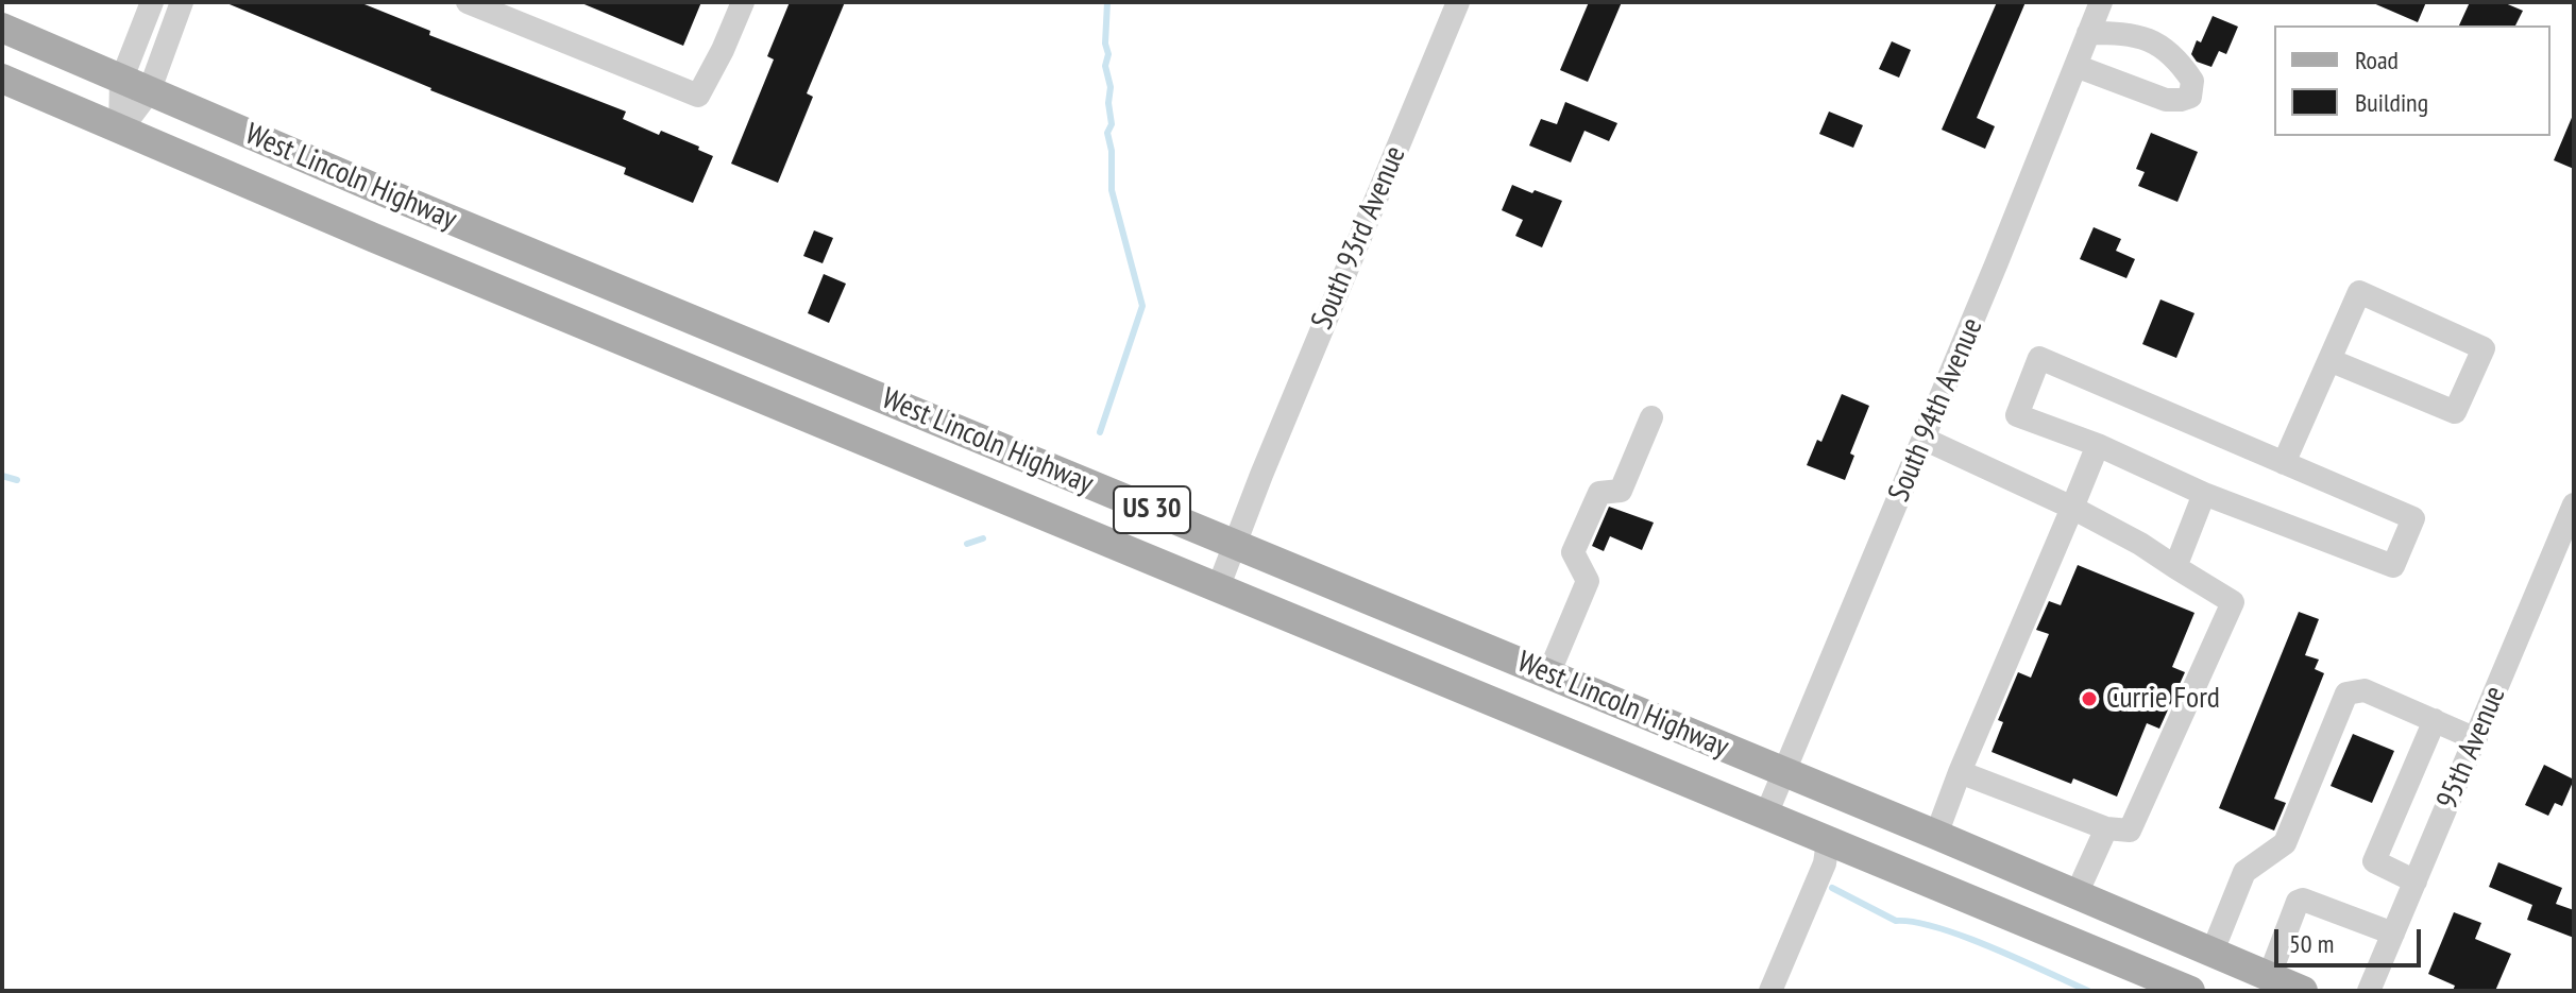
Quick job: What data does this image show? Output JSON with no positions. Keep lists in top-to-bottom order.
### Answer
{
  "streets": {
    "main road": ["West Lincoln Highway", "US 30"],
    "street": ["South 93rd Avenue", "South 94th Avenue", "95th Avenue"]
  },
  "crossings": [
    ["West Lincoln Highway", "South 93rd Avenue"],
    ["West Lincoln Highway", "South 94th Avenue"]
  ],
  "places": ["Currie Ford"],
  "legend": ["Road", "Building"],
  "scale_bar": "50 m"
}
